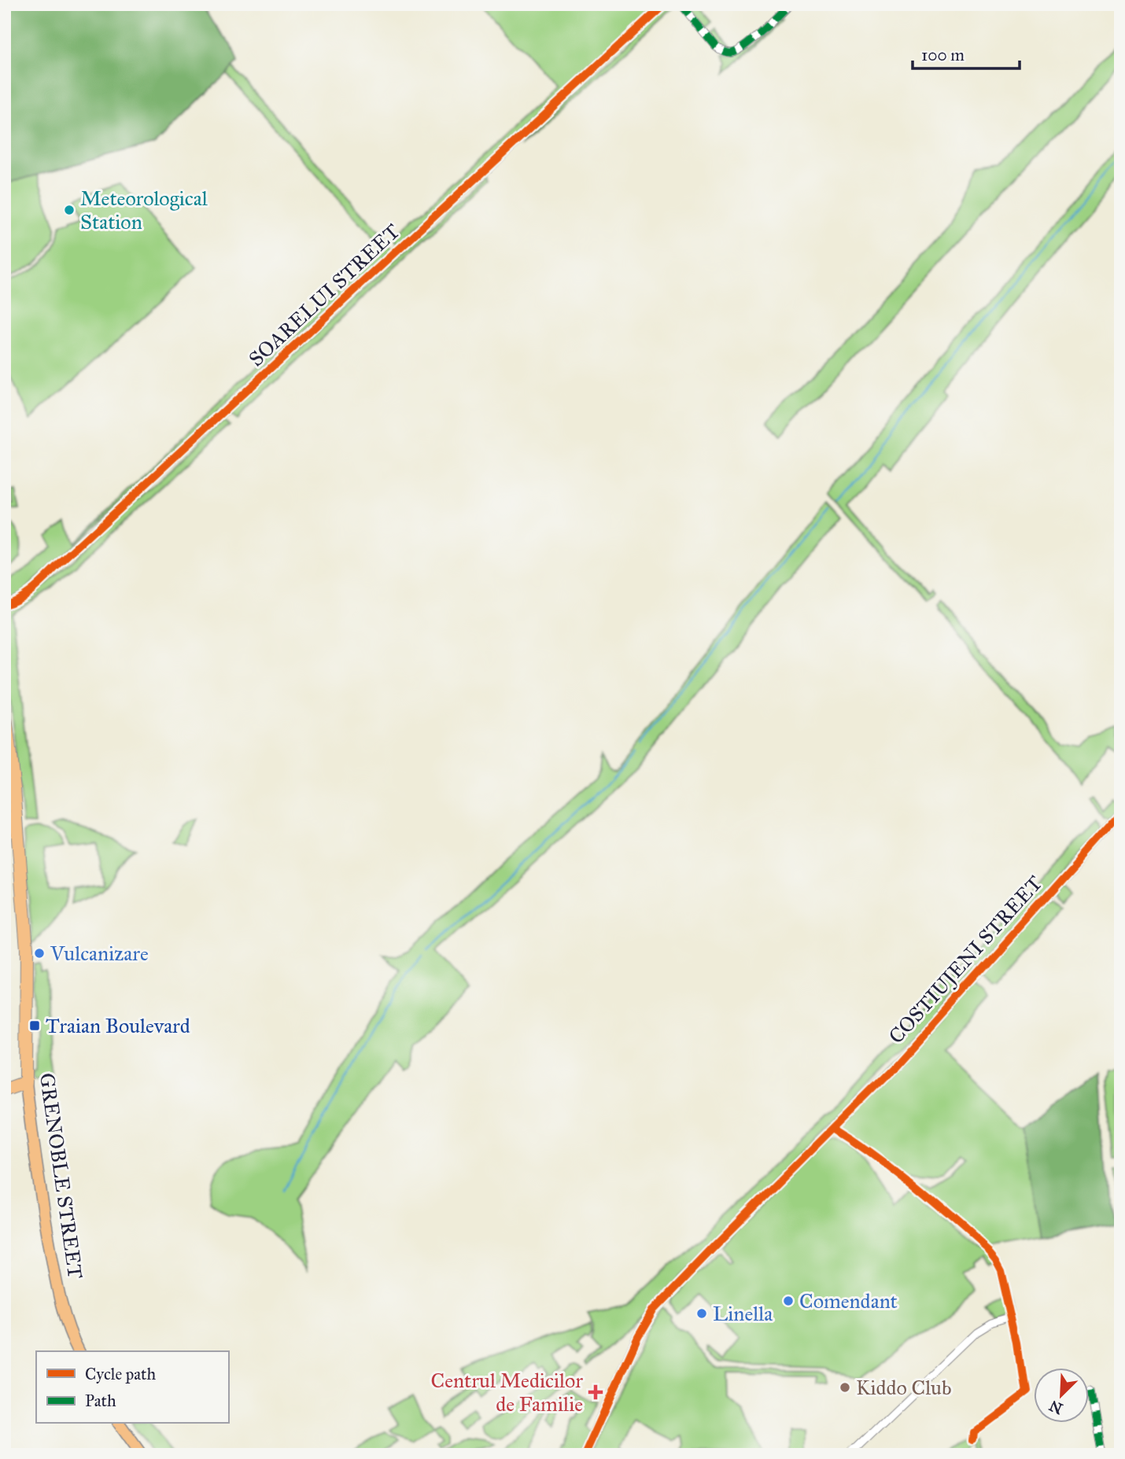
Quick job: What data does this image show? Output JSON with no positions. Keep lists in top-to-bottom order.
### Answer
{
  "streets": {
    "highway": ["GRENOBLE STREET"],
    "street": ["SOARELUI STREET", "COSTIUJENI STREET"]
  },
  "places": {
    "other": [
      "Meteorological Station",
      "Vulcanizare",
      "Comendant",
      "Linella",
      "Kiddo Club"
    ],
    "transit": ["Traian Boulevard"],
    "health": ["Centrul Medicilor de Familie"]
  },
  "legend": ["Cycle path", "Path"],
  "scale_bar": "100 m",
  "north": "bottom left"
}
